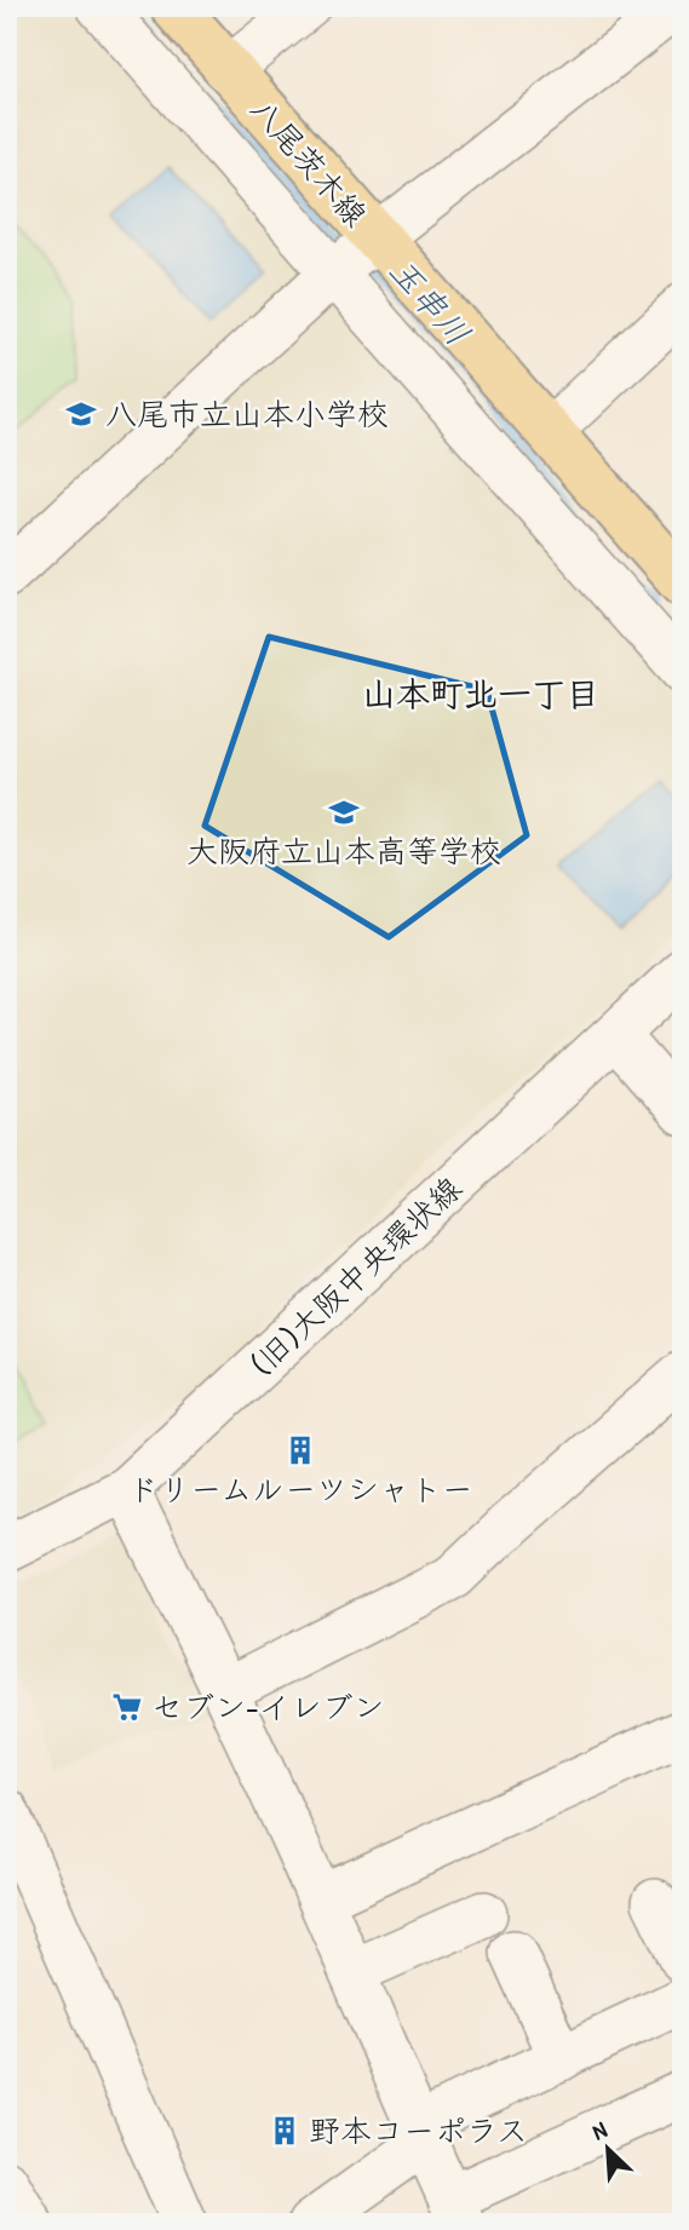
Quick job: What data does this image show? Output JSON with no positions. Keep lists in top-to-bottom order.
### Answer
{
  "streets": {
    "main road": ["八尾茨木線"],
    "street": ["(旧)大阪中央環状線"]
  },
  "districts": ["山本町北一丁目"],
  "water": ["玉串川"],
  "places": {
    "school or university": ["八尾市立山本小学校", "大阪府立山本高等学校"],
    "building": ["ドリームルーツシャトー", "野本コーポラス"],
    "supermarket": ["セブン-イレブン"]
  },
  "north": "top left"
}
